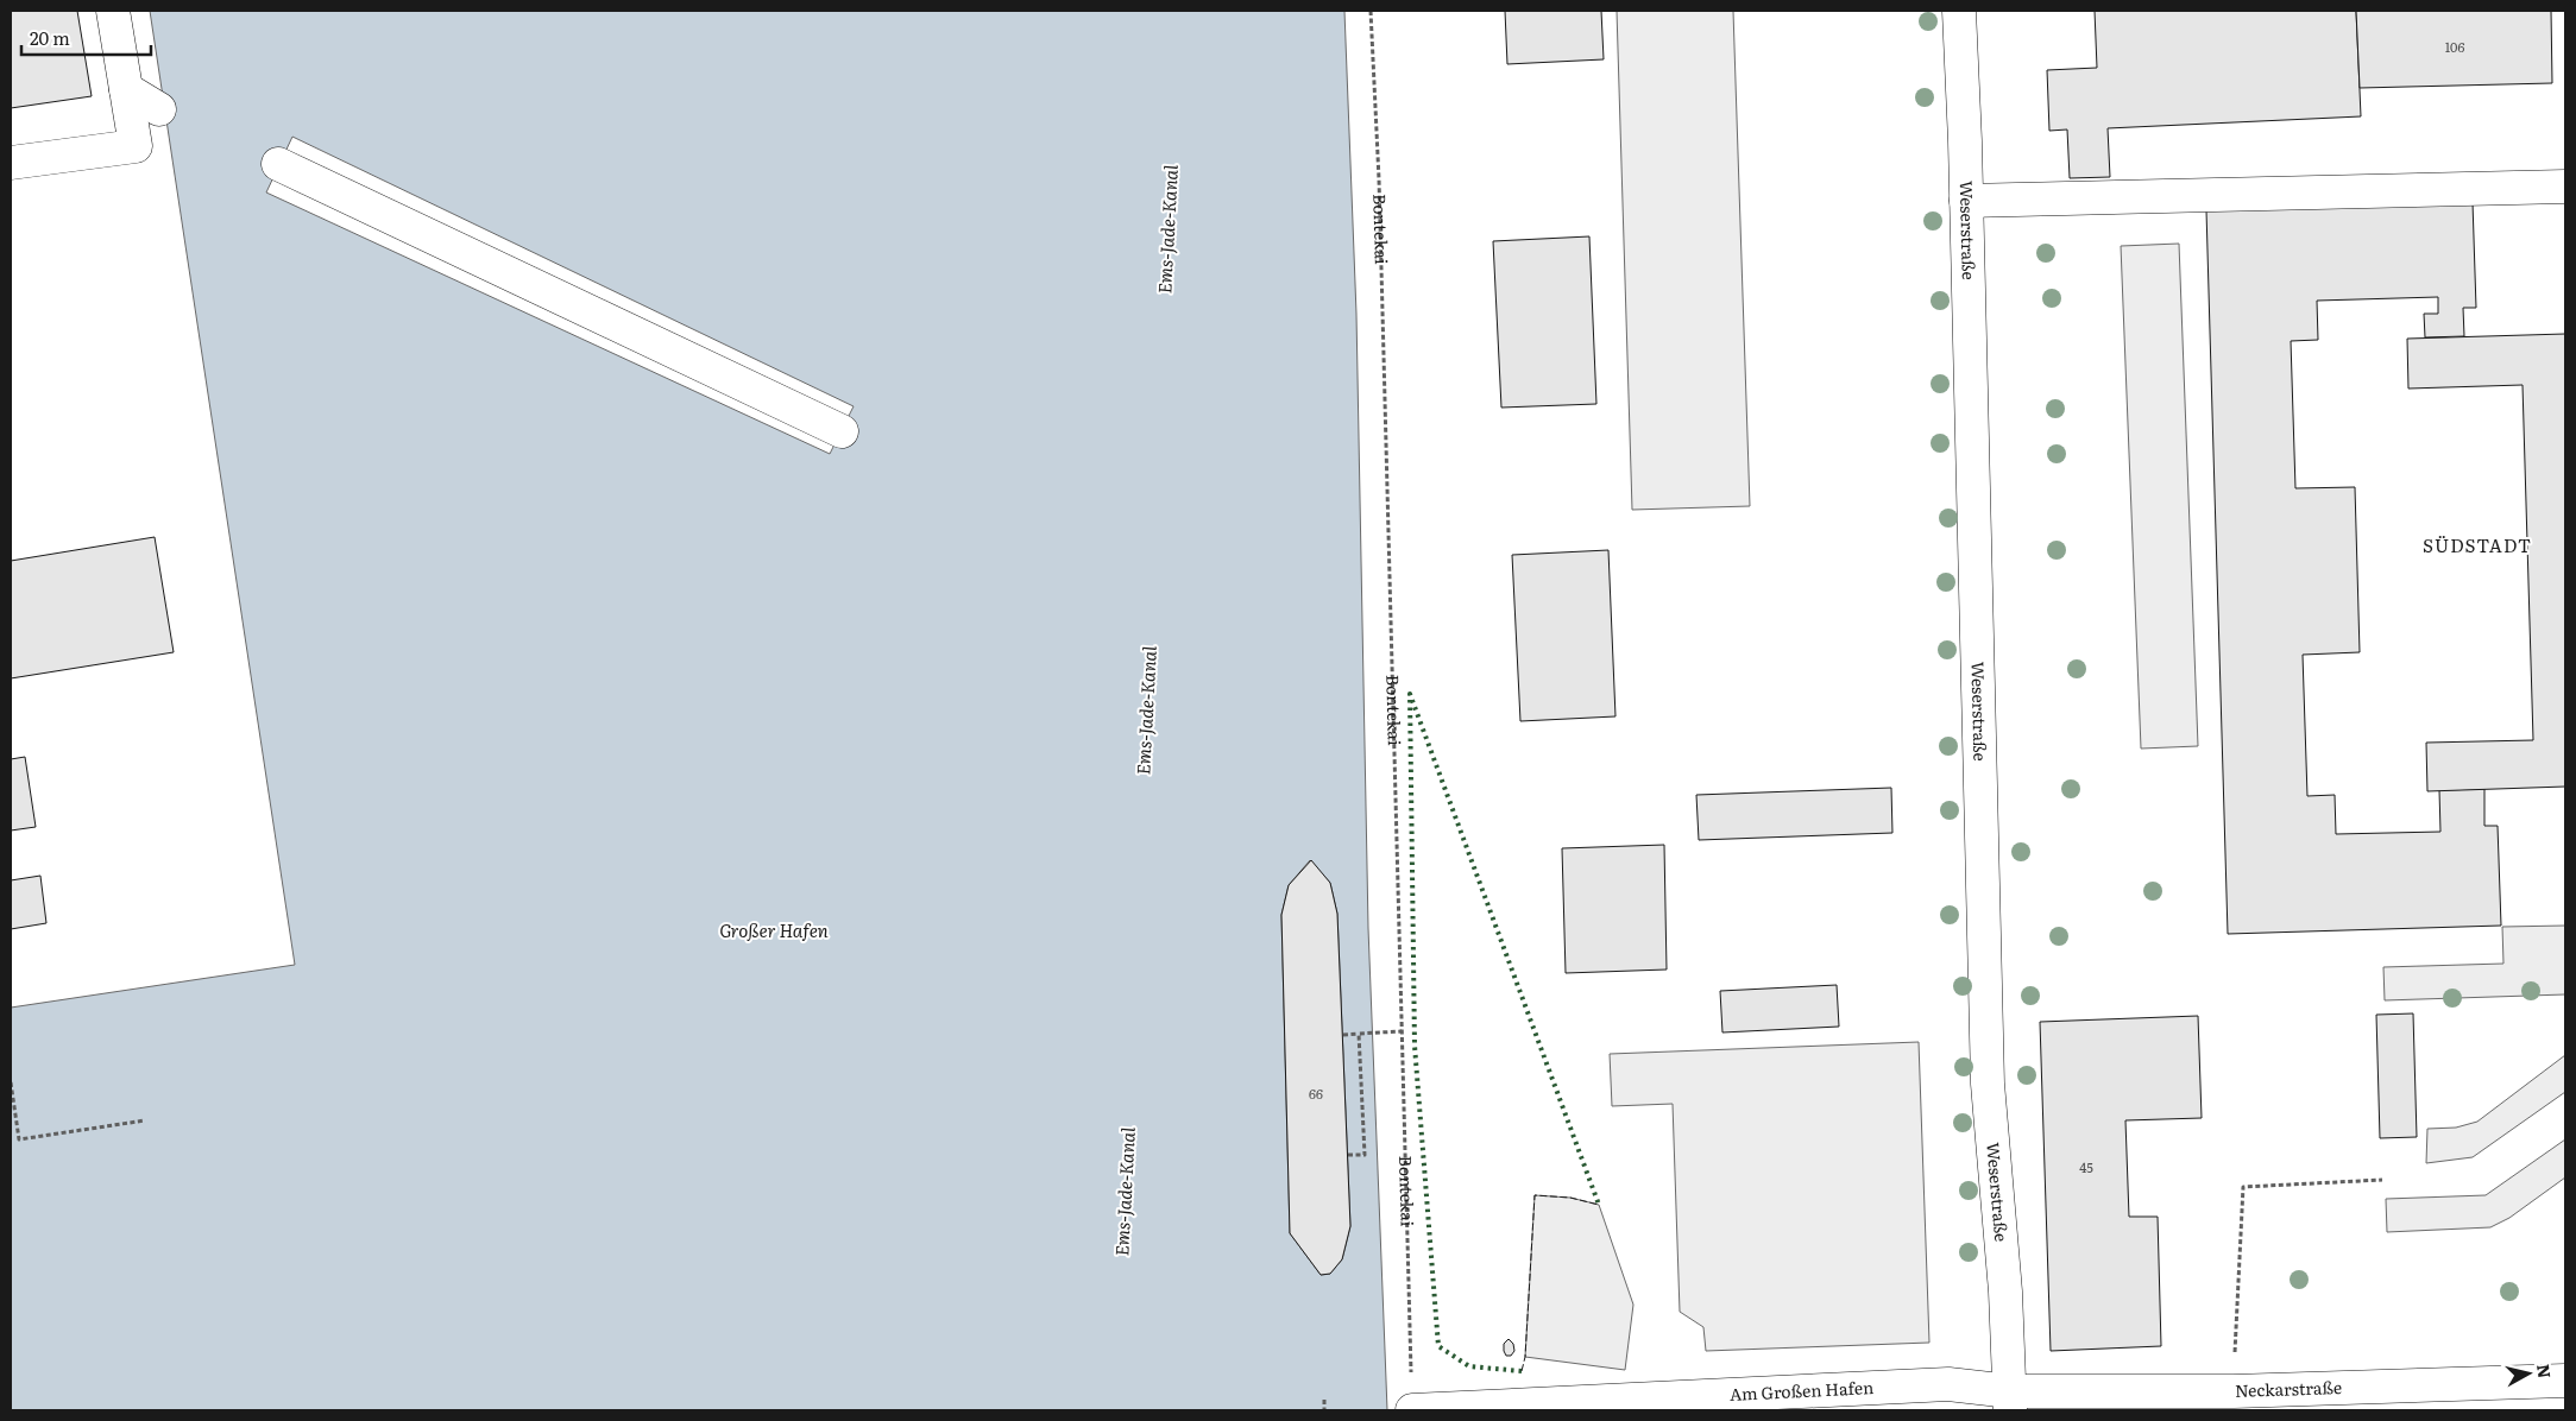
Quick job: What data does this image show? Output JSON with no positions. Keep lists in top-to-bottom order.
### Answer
{
  "streets": {
    "street": ["Weserstraße", "Neckarstraße", "Am Großen Hafen"],
    "path": ["Bontekai"]
  },
  "crossings": [
    ["Bontekai", "Am Großen Hafen"],
    ["Weserstraße", "Neckarstraße"],
    ["Weserstraße", "Am Großen Hafen"],
    ["Neckarstraße", "Am Großen Hafen"]
  ],
  "districts": ["SÜDSTADT"],
  "water": ["Ems-Jade-Kanal", "Großer Hafen"],
  "house_numbers": ["106", "66", "45"],
  "scale_bar": "20 m",
  "north": "right"
}
